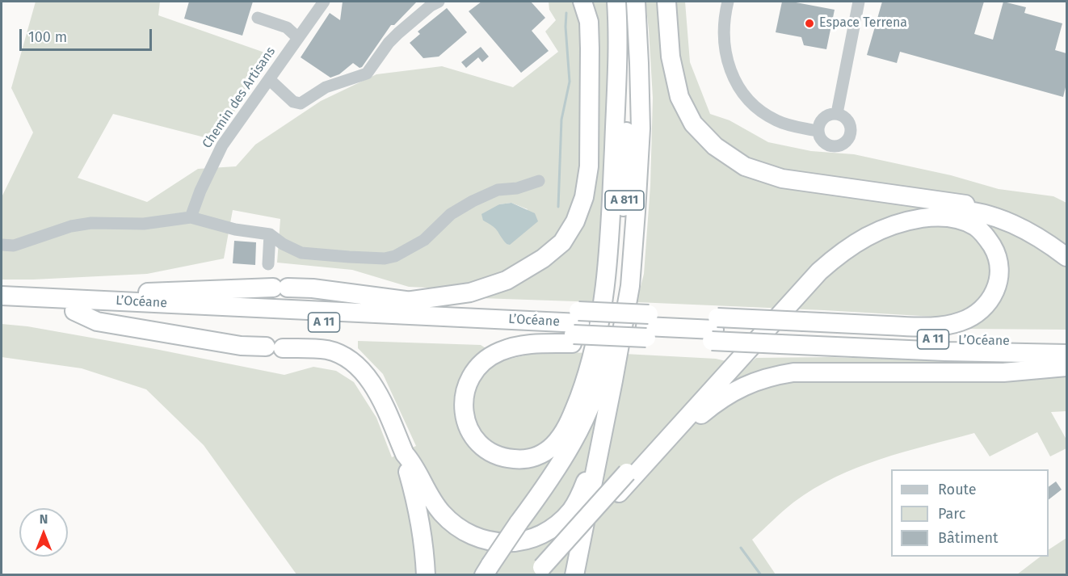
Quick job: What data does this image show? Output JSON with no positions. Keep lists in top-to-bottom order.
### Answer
{
  "streets": {
    "highway": ["A 811", "L’Océane", "A 11"],
    "street": ["Chemin des Artisans"]
  },
  "places": ["Espace Terrena"],
  "legend": ["Route", "Parc", "Bâtiment"],
  "scale_bar": "100 m",
  "north": "top"
}
